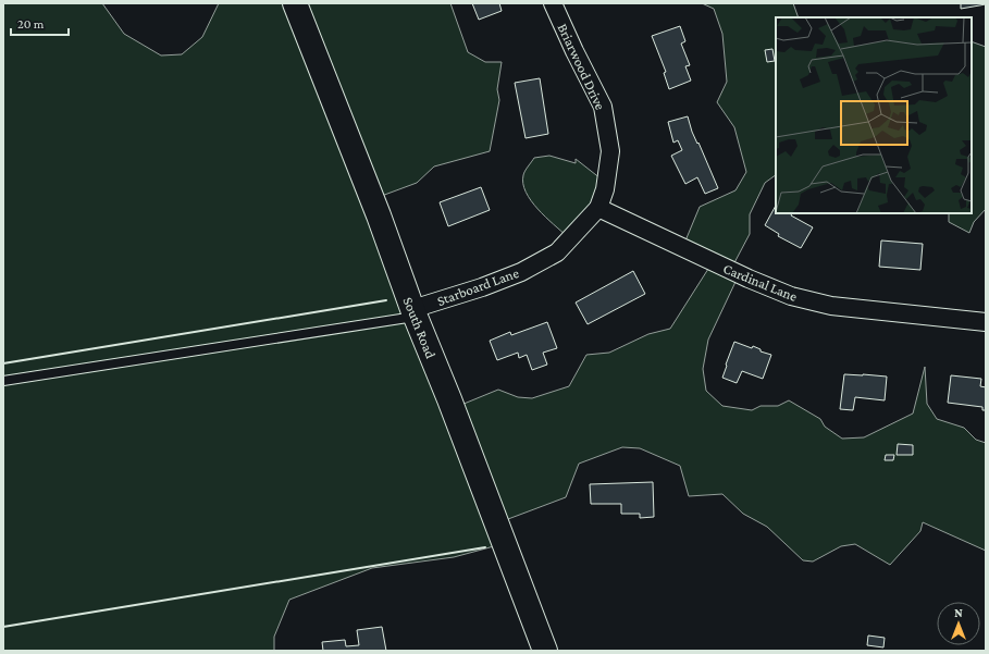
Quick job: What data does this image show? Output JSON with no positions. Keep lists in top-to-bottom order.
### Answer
{
  "streets": {
    "street": [
      "Briarwood Drive",
      "Cardinal Lane",
      "Starboard Lane",
      "South Road"
    ]
  },
  "crossings": [
    ["Briarwood Drive", "Cardinal Lane"],
    ["Briarwood Drive", "Starboard Lane"],
    ["Cardinal Lane", "Starboard Lane"],
    ["Starboard Lane", "South Road"]
  ],
  "scale_bar": "20 m",
  "north": "top"
}
